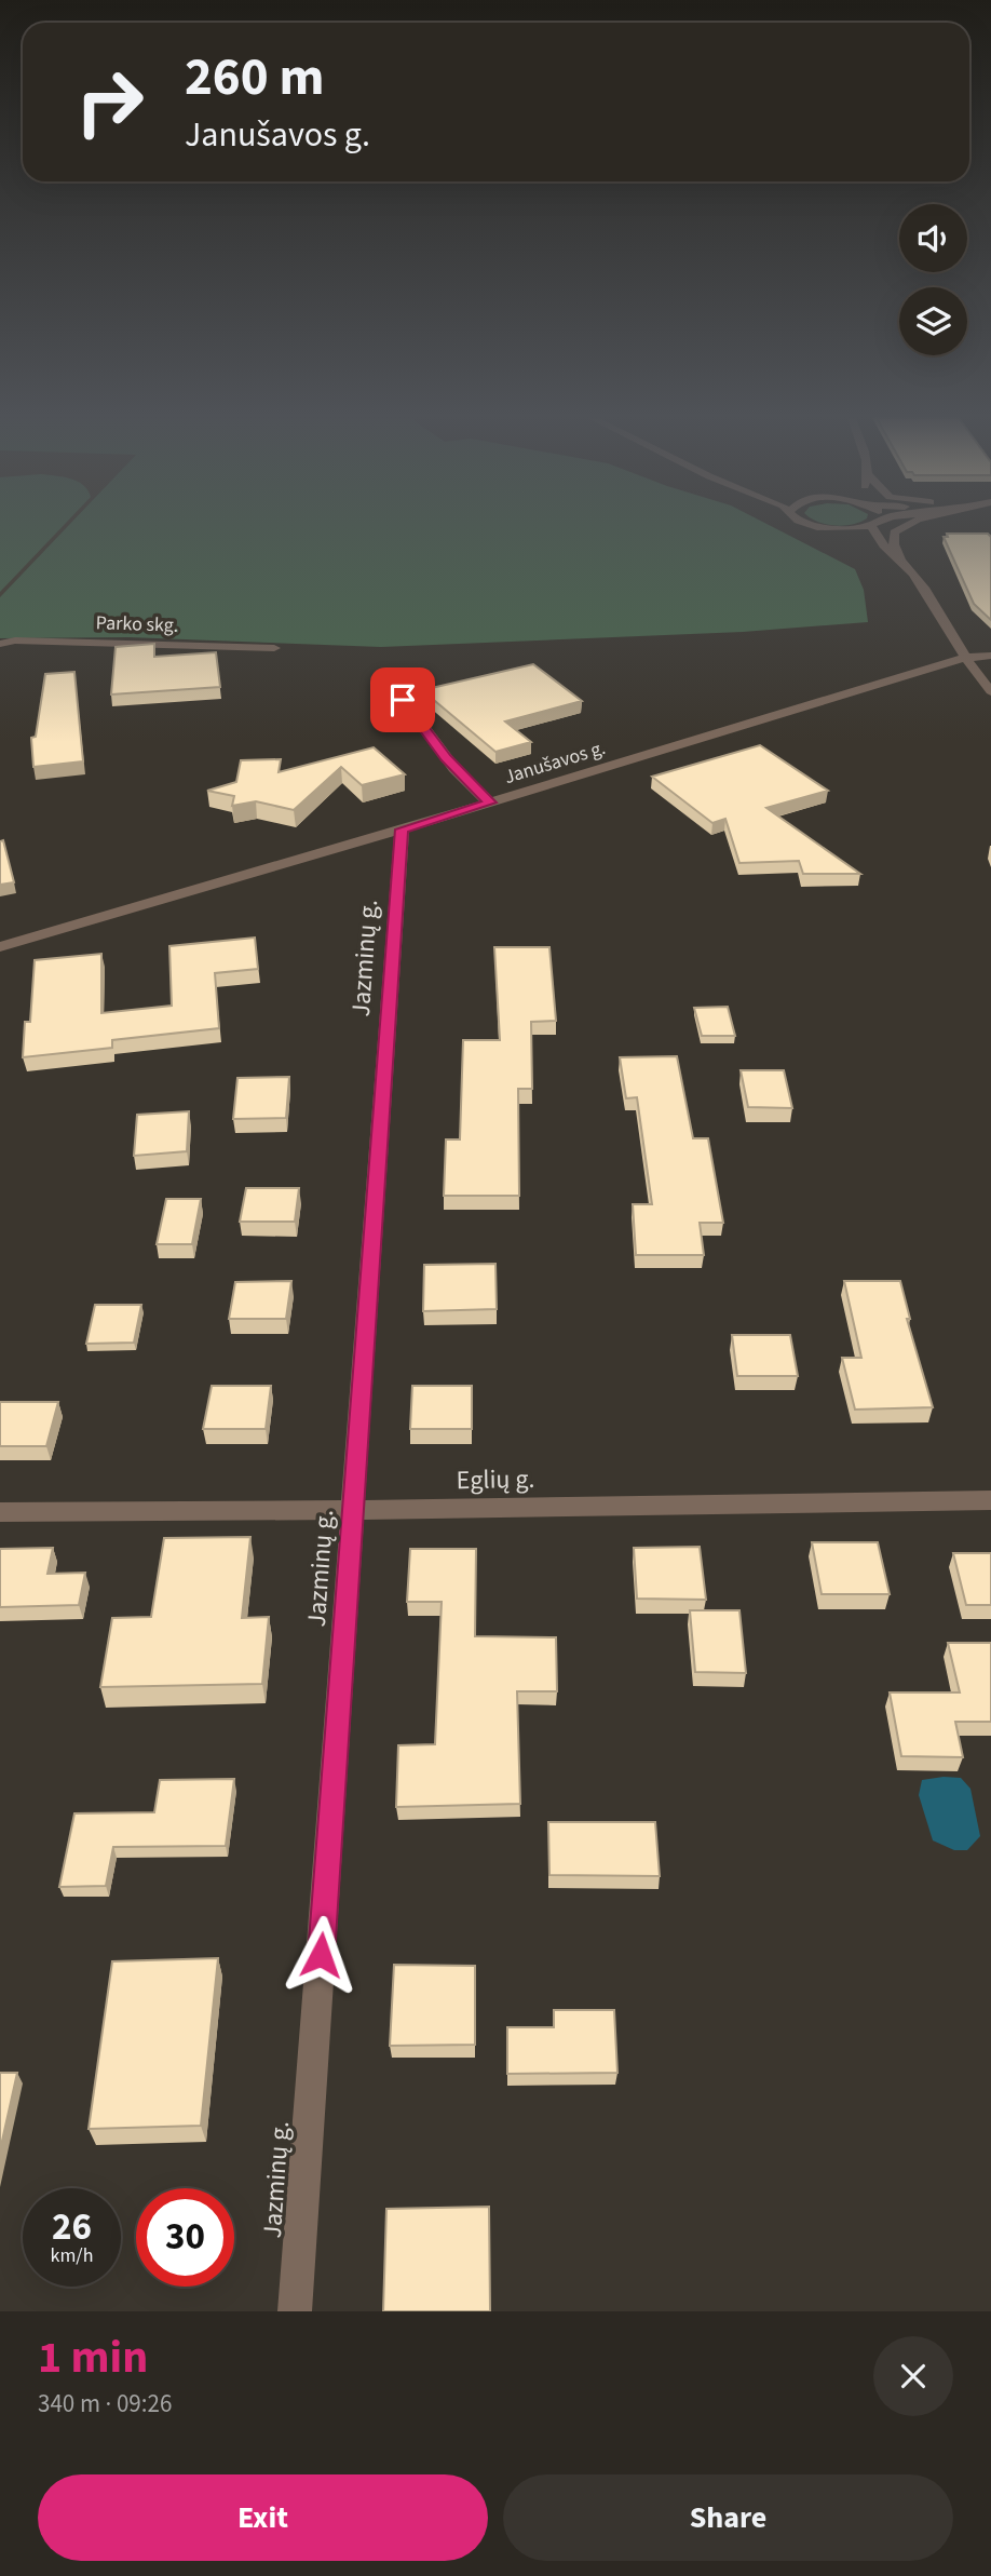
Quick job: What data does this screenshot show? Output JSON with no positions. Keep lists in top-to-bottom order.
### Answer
{
  "streets": {
    "street": [
      "Parko skg.",
      "Janušavos g.",
      "Jazminų g.",
      "Eglių g."
    ]
  },
  "crossings": [
    ["Janušavos g.", "Jazminų g."],
    ["Jazminų g.", "Eglių g."]
  ],
  "page": {
    "turn": ["260 m", "Janušavos g."],
    "speed": "26 km/h",
    "limit": "30",
    "heading": ["1 min", "340 m · 09:26"],
    "buttons": ["Exit", "Share"]
  }
}
